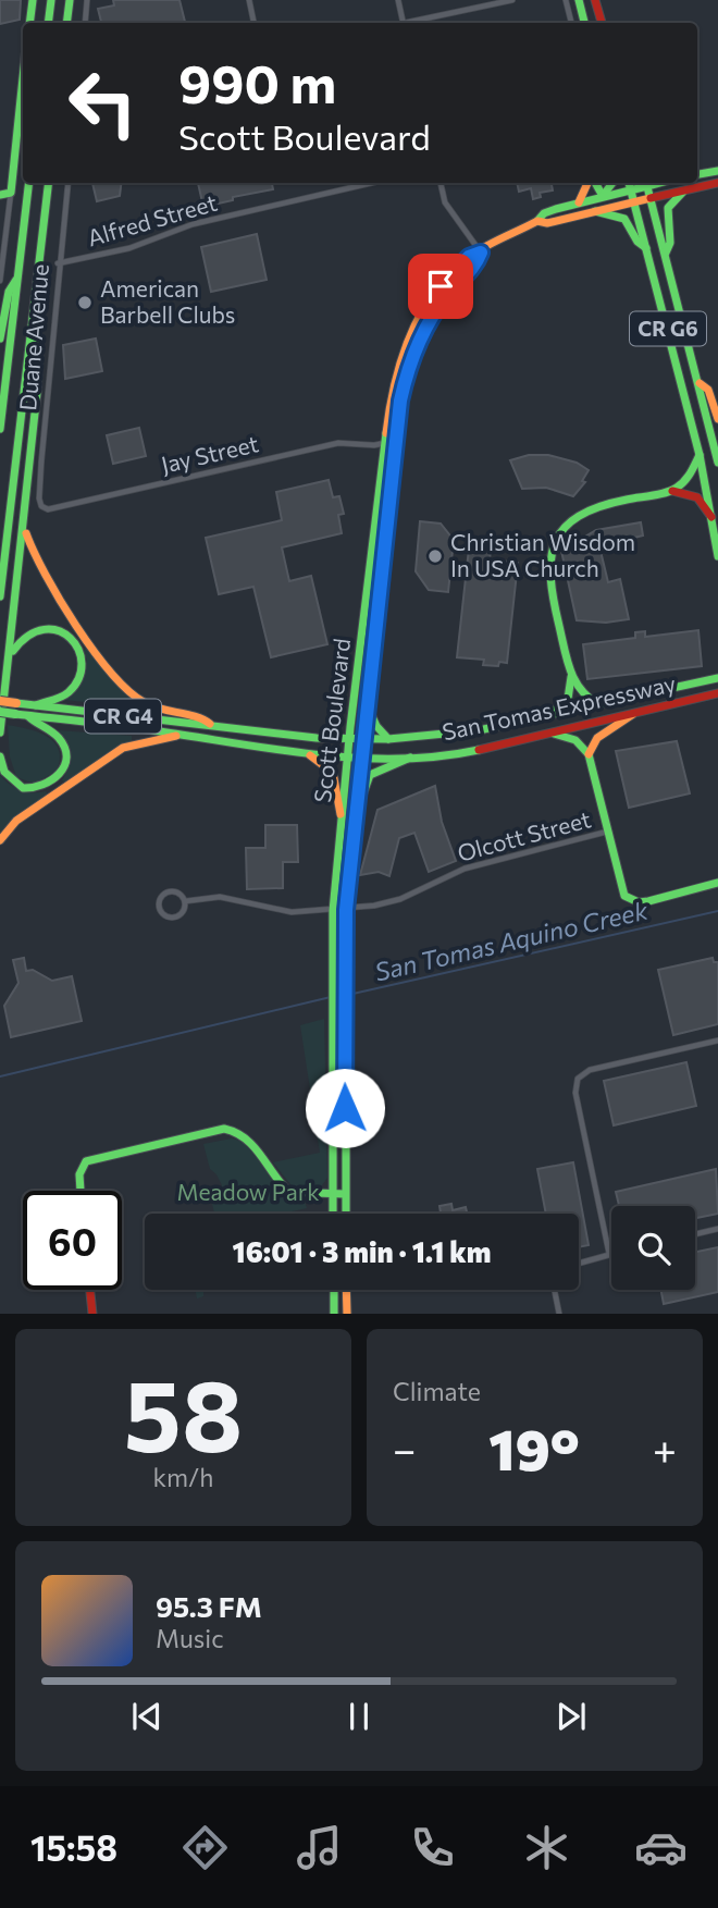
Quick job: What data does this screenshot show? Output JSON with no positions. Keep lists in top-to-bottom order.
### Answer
{
  "streets": {
    "main road": [
      "CR G6",
      "San Tomas Expressway",
      "CR G4",
      "Scott Boulevard"
    ],
    "street": [
      "Alfred Street",
      "Duane Avenue",
      "Jay Street",
      "Olcott Street"
    ]
  },
  "crossings": [
    ["Alfred Street", "Duane Avenue"],
    ["CR G6", "Scott Boulevard"],
    ["Duane Avenue", "Jay Street"],
    ["Jay Street", "Scott Boulevard"],
    ["San Tomas Expressway", "Scott Boulevard"],
    ["Scott Boulevard", "Olcott Street"]
  ],
  "water": ["San Tomas Aquino Creek"],
  "parks": ["Meadow Park"],
  "places": ["American Barbell Clubs", "Christian Wisdom In USA Church"],
  "page": {
    "turn": ["990 m", "Scott Boulevard"],
    "limit": "60",
    "trip": "16:01 · 3 min · 1.1 km",
    "tile": [
      ["58", "km/h"],
      "Climate"
    ],
    "heat": ["−", "19°", "+"],
    "song": ["95.3 FM", "Music"],
    "tabs": "15:58"
  }
}
